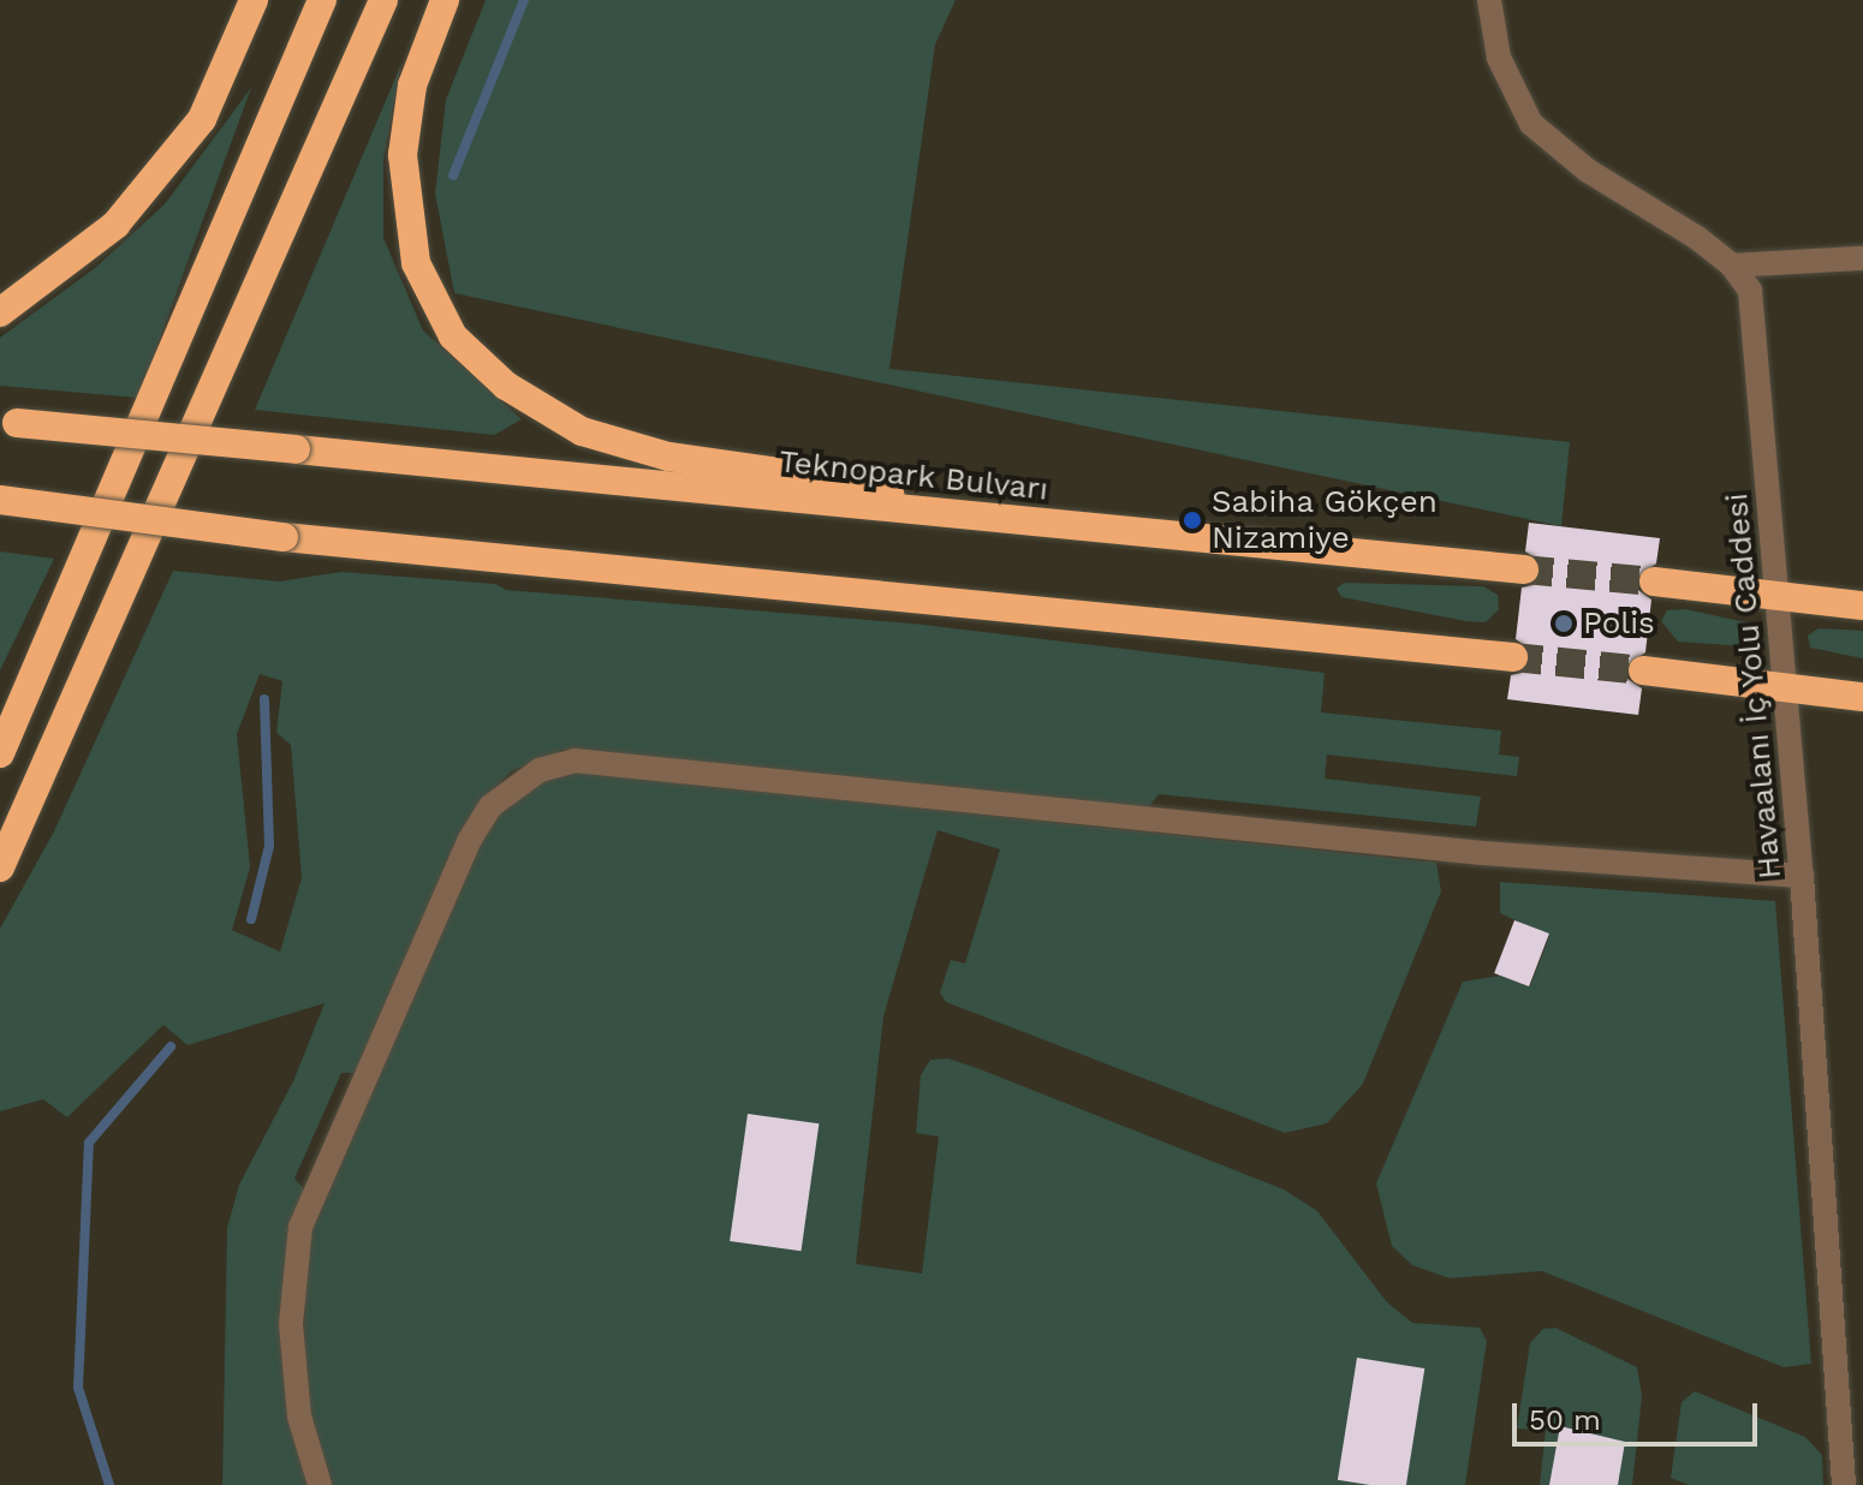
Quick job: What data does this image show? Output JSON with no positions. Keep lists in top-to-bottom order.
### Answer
{
  "streets": {
    "highway": ["Teknopark Bulvarı"],
    "lane": ["Havaalanı İç Yolu Caddesi"]
  },
  "places": ["Sabiha Gökçen Nizamiye", "Polis"],
  "scale_bar": "50 m"
}
